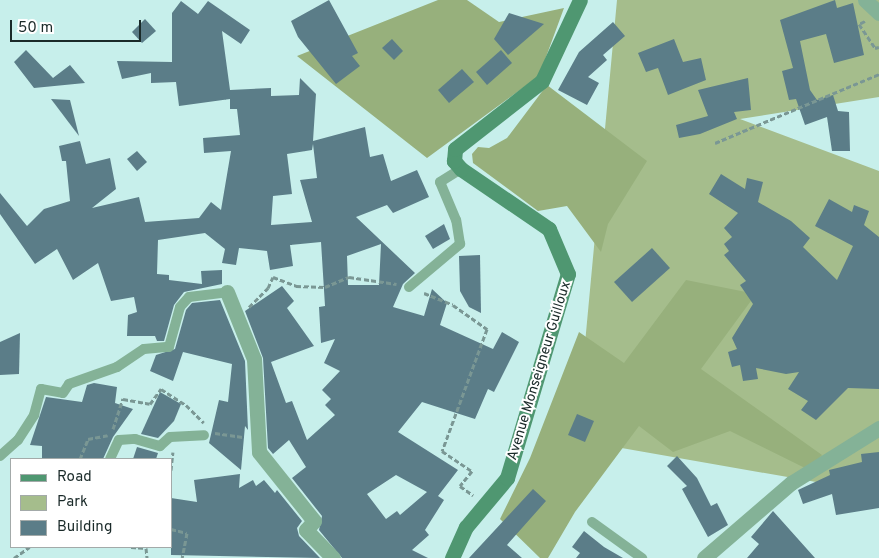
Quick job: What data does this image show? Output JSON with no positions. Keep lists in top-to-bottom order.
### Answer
{
  "streets": {
    "street": ["Avenue Monseigneur Guilloux"]
  },
  "legend": ["Road", "Park", "Building"],
  "scale_bar": "50 m"
}
